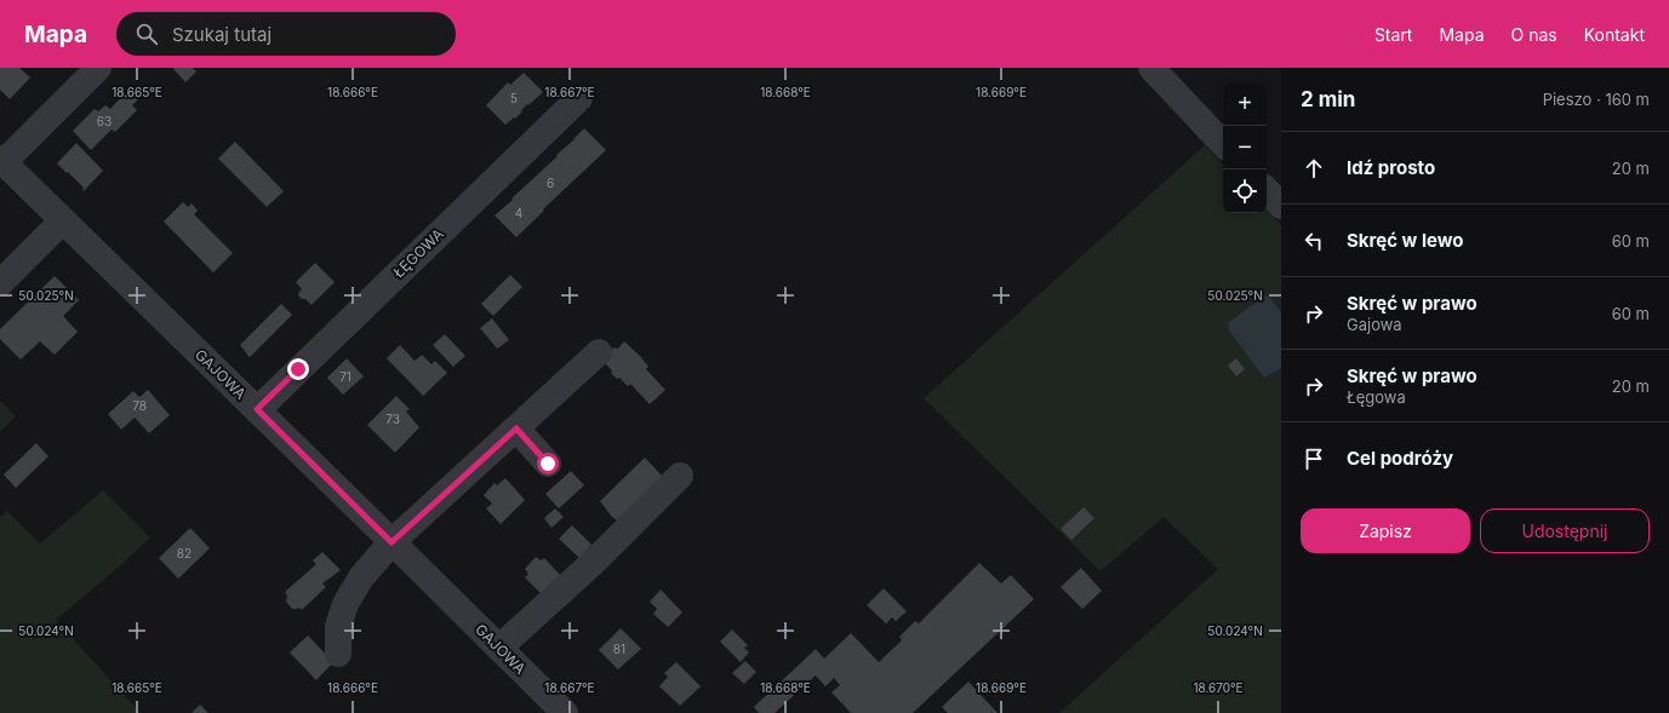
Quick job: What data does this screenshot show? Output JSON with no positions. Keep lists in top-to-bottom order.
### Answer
{
  "streets": {
    "street": ["ŁĘGOWA", "GAJOWA"]
  },
  "crossings": [
    ["ŁĘGOWA", "GAJOWA"]
  ],
  "house_numbers": [
    "5",
    "63",
    "6",
    "4",
    "71",
    "78",
    "73",
    "82",
    "81"
  ],
  "page": {
    "header": "Mapa",
    "search": "Szukaj tutaj",
    "nav": [
      "Start",
      "Mapa",
      "O nas",
      "Kontakt"
    ],
    "heading": ["2 min", "Pieszo · 160 m"],
    "map_buttons": ["+", "−"],
    "list": [
      ["Idź prosto", "20 m"],
      ["Skręć w lewo", "60 m"],
      ["Skręć w prawo", "Gajowa", "60 m"],
      ["Skręć w prawo", "Łęgowa", "20 m"],
      "Cel podróży"
    ],
    "buttons": ["Zapisz", "Udostępnij"]
  },
  "coordinates": [
    "18.665°E",
    "18.666°E",
    "18.667°E",
    "18.668°E",
    "18.669°E",
    "50.025°N",
    "50.024°N",
    "18.670°E"
  ]
}
